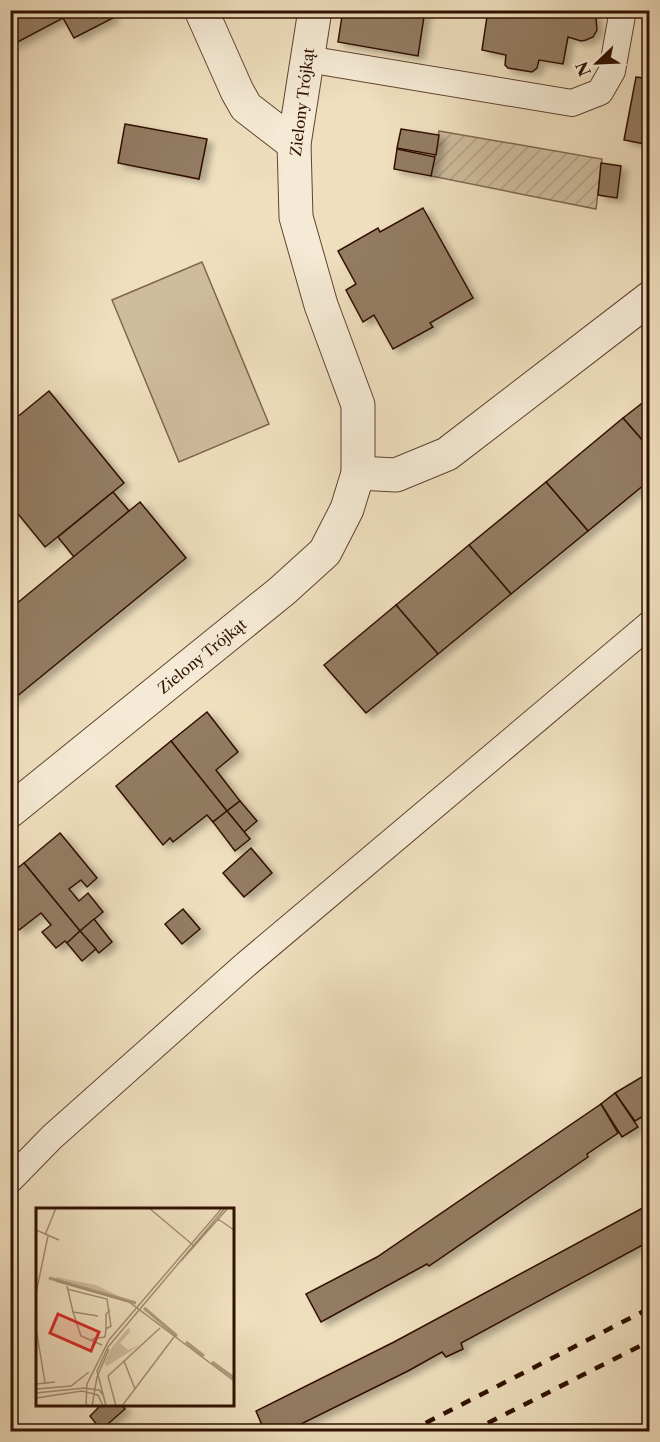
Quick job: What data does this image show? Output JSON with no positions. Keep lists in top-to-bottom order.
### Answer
{
  "streets": {
    "street": ["Zielony Trójkąt"]
  },
  "north": "bottom left"
}
